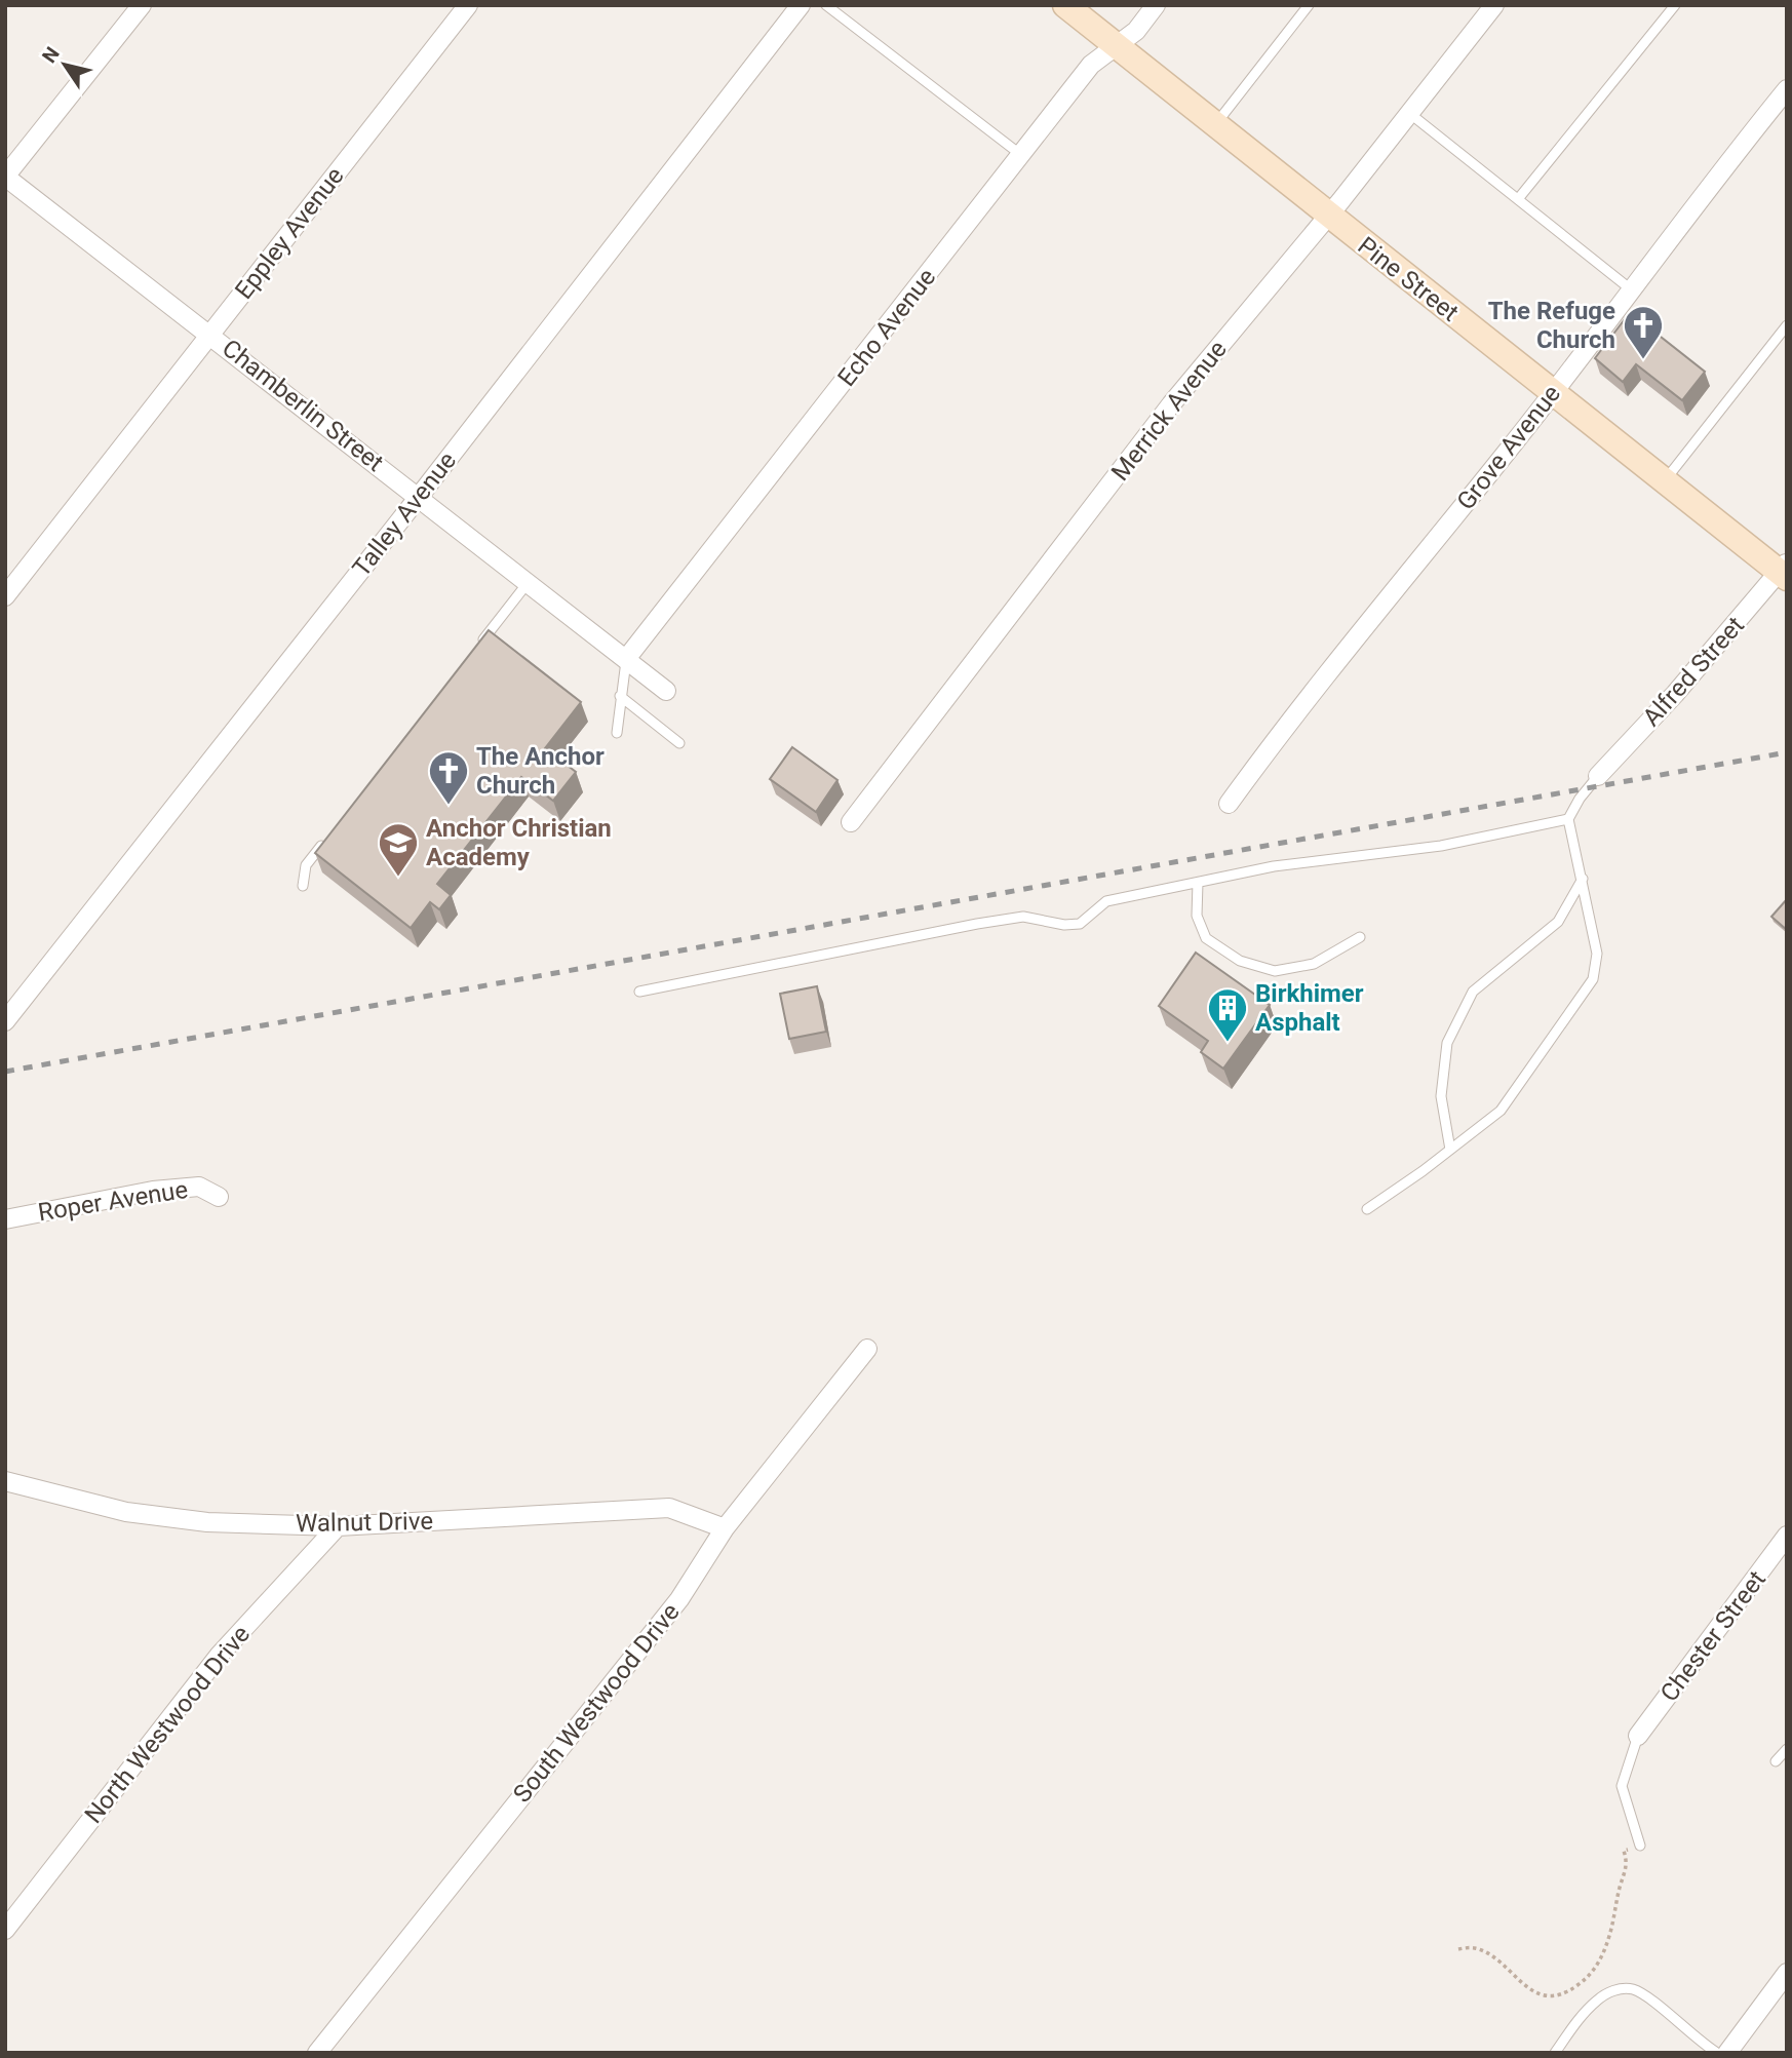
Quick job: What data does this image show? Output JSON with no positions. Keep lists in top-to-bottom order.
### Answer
{
  "streets": {
    "main road": ["Pine Street"],
    "street": [
      "Eppley Avenue",
      "Echo Avenue",
      "Chamberlin Street",
      "Merrick Avenue",
      "Grove Avenue",
      "Talley Avenue",
      "Alfred Street",
      "Roper Avenue",
      "Walnut Drive",
      "Chester Street",
      "South Westwood Drive",
      "North Westwood Drive"
    ]
  },
  "crossings": [
    ["Eppley Avenue", "Chamberlin Street"],
    ["Pine Street", "Echo Avenue"],
    ["Pine Street", "Merrick Avenue"],
    ["Pine Street", "Grove Avenue"],
    ["Pine Street", "Alfred Street"],
    ["Echo Avenue", "Chamberlin Street"],
    ["Chamberlin Street", "Talley Avenue"],
    ["Walnut Drive", "South Westwood Drive"],
    ["Walnut Drive", "North Westwood Drive"]
  ],
  "places": {
    "church": ["The Refuge Church", "The Anchor Church"],
    "school or university": ["Anchor Christian Academy"],
    "building": ["Birkhimer Asphalt"]
  },
  "north": "top left"
}
